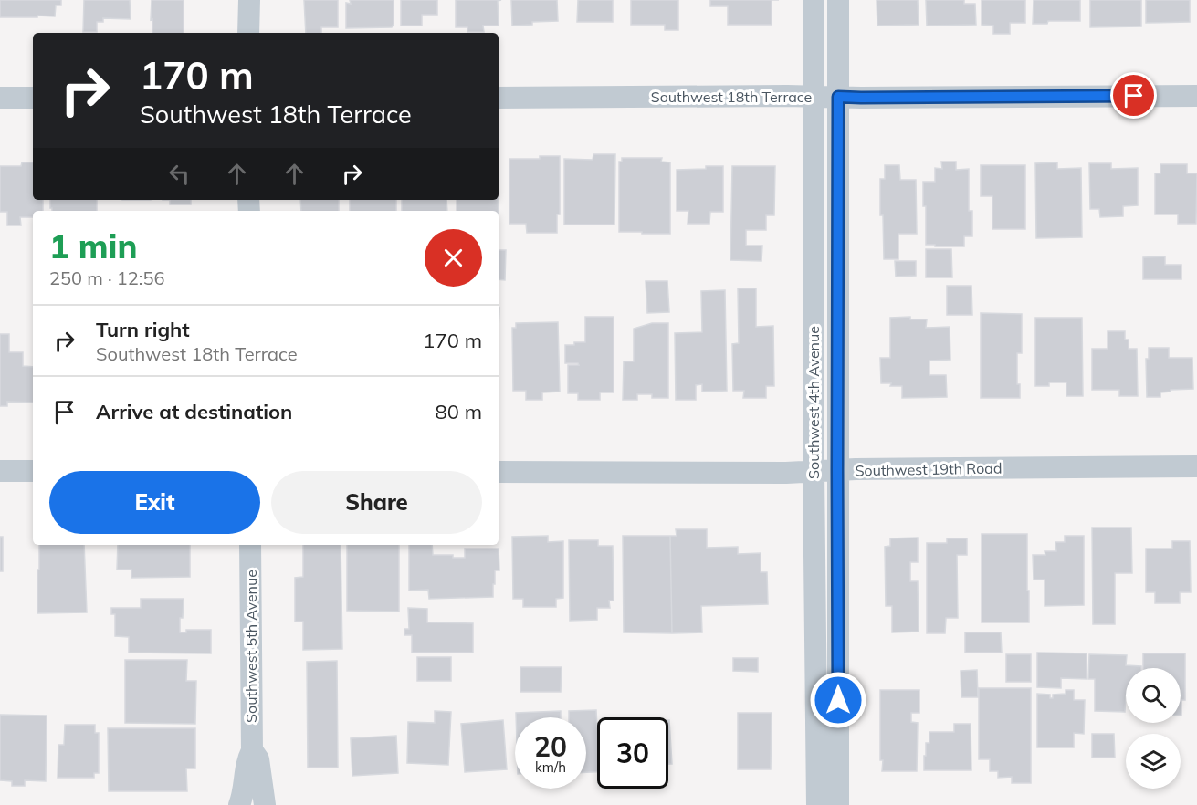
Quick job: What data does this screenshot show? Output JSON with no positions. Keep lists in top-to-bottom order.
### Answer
{
  "streets": {
    "street": [
      "Southwest 18th Terrace",
      "Southwest 4th Avenue",
      "Southwest 19th Road",
      "Southwest 5th Avenue"
    ]
  },
  "crossings": [
    ["Southwest 18th Terrace", "Southwest 4th Avenue"],
    ["Southwest 4th Avenue", "Southwest 19th Road"]
  ],
  "page": {
    "turn": ["170 m", "Southwest 18th Terrace"],
    "heading": ["1 min", "250 m · 12:56"],
    "list": [
      {
        "name": "Turn right",
        "note": "Southwest 18th Terrace",
        "value": "170 m"
      },
      {
        "name": "Arrive at destination",
        "value": "80 m"
      }
    ],
    "buttons": ["Exit", "Share"],
    "speed": "20 km/h",
    "limit": "30"
  }
}
